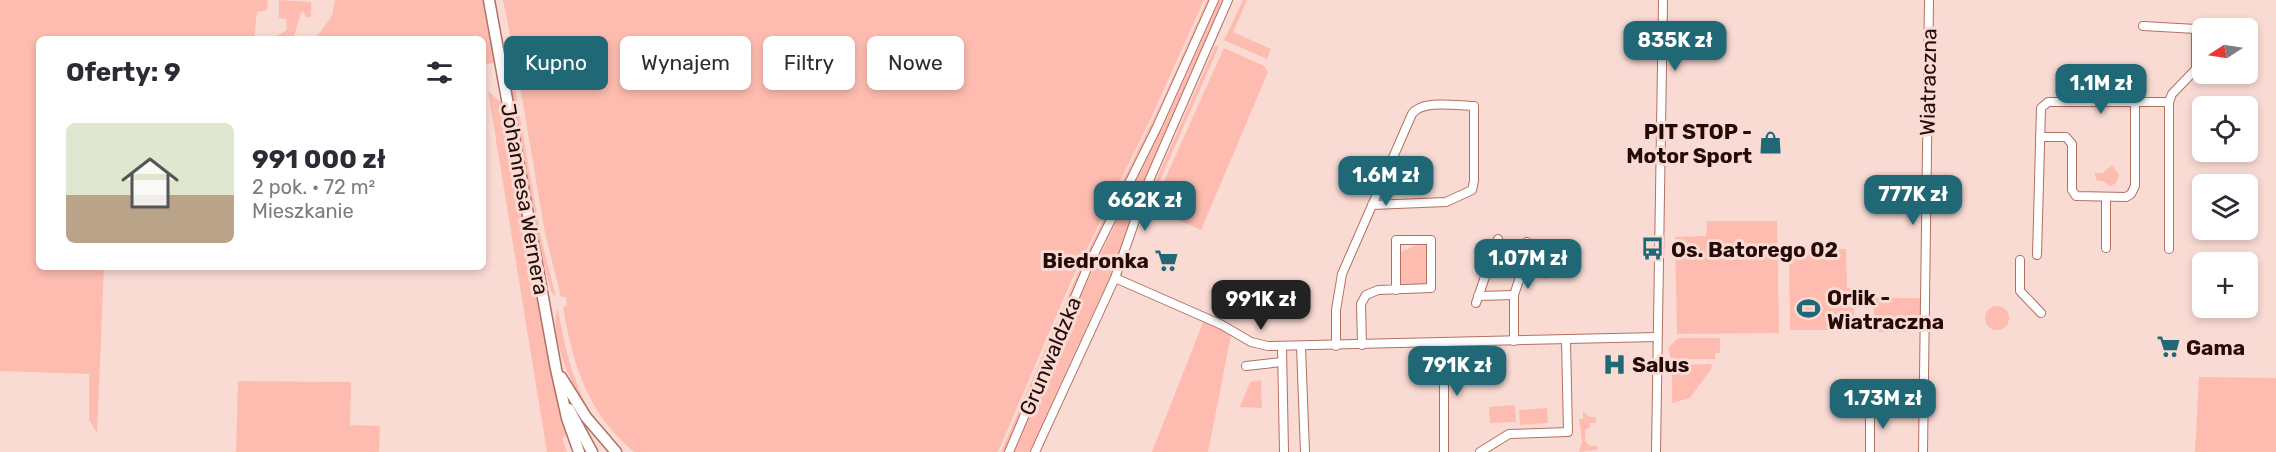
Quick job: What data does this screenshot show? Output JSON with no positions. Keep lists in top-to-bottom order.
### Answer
{
  "streets": {
    "main road": ["Johannesa Wernera"],
    "street": ["Wiatraczna", "Grunwaldzka"]
  },
  "places": {
    "shop": ["PIT STOP - Motor Sport"],
    "bus stop": ["Os. Batorego 02"],
    "supermarket": ["Biedronka", "Gama"],
    "sports": ["Orlik - Wiatraczna"],
    "hospital": ["Salus"]
  },
  "north": "left",
  "page": {
    "map_buttons": "+",
    "price": [
      "835K zł",
      "1.1M zł",
      "1.6M zł",
      "777K zł",
      "662K zł",
      "1.07M zł",
      "991K zł",
      "791K zł",
      "1.73M zł"
    ],
    "chip": [
      "Kupno",
      "Wynajem",
      "Filtry",
      "Nowe"
    ],
    "heading": "Oferty: 9",
    "list": [
      {
        "name": "991 000 zł",
        "note": "2 pok. · 72 m² · Mieszkanie"
      }
    ]
  }
}
